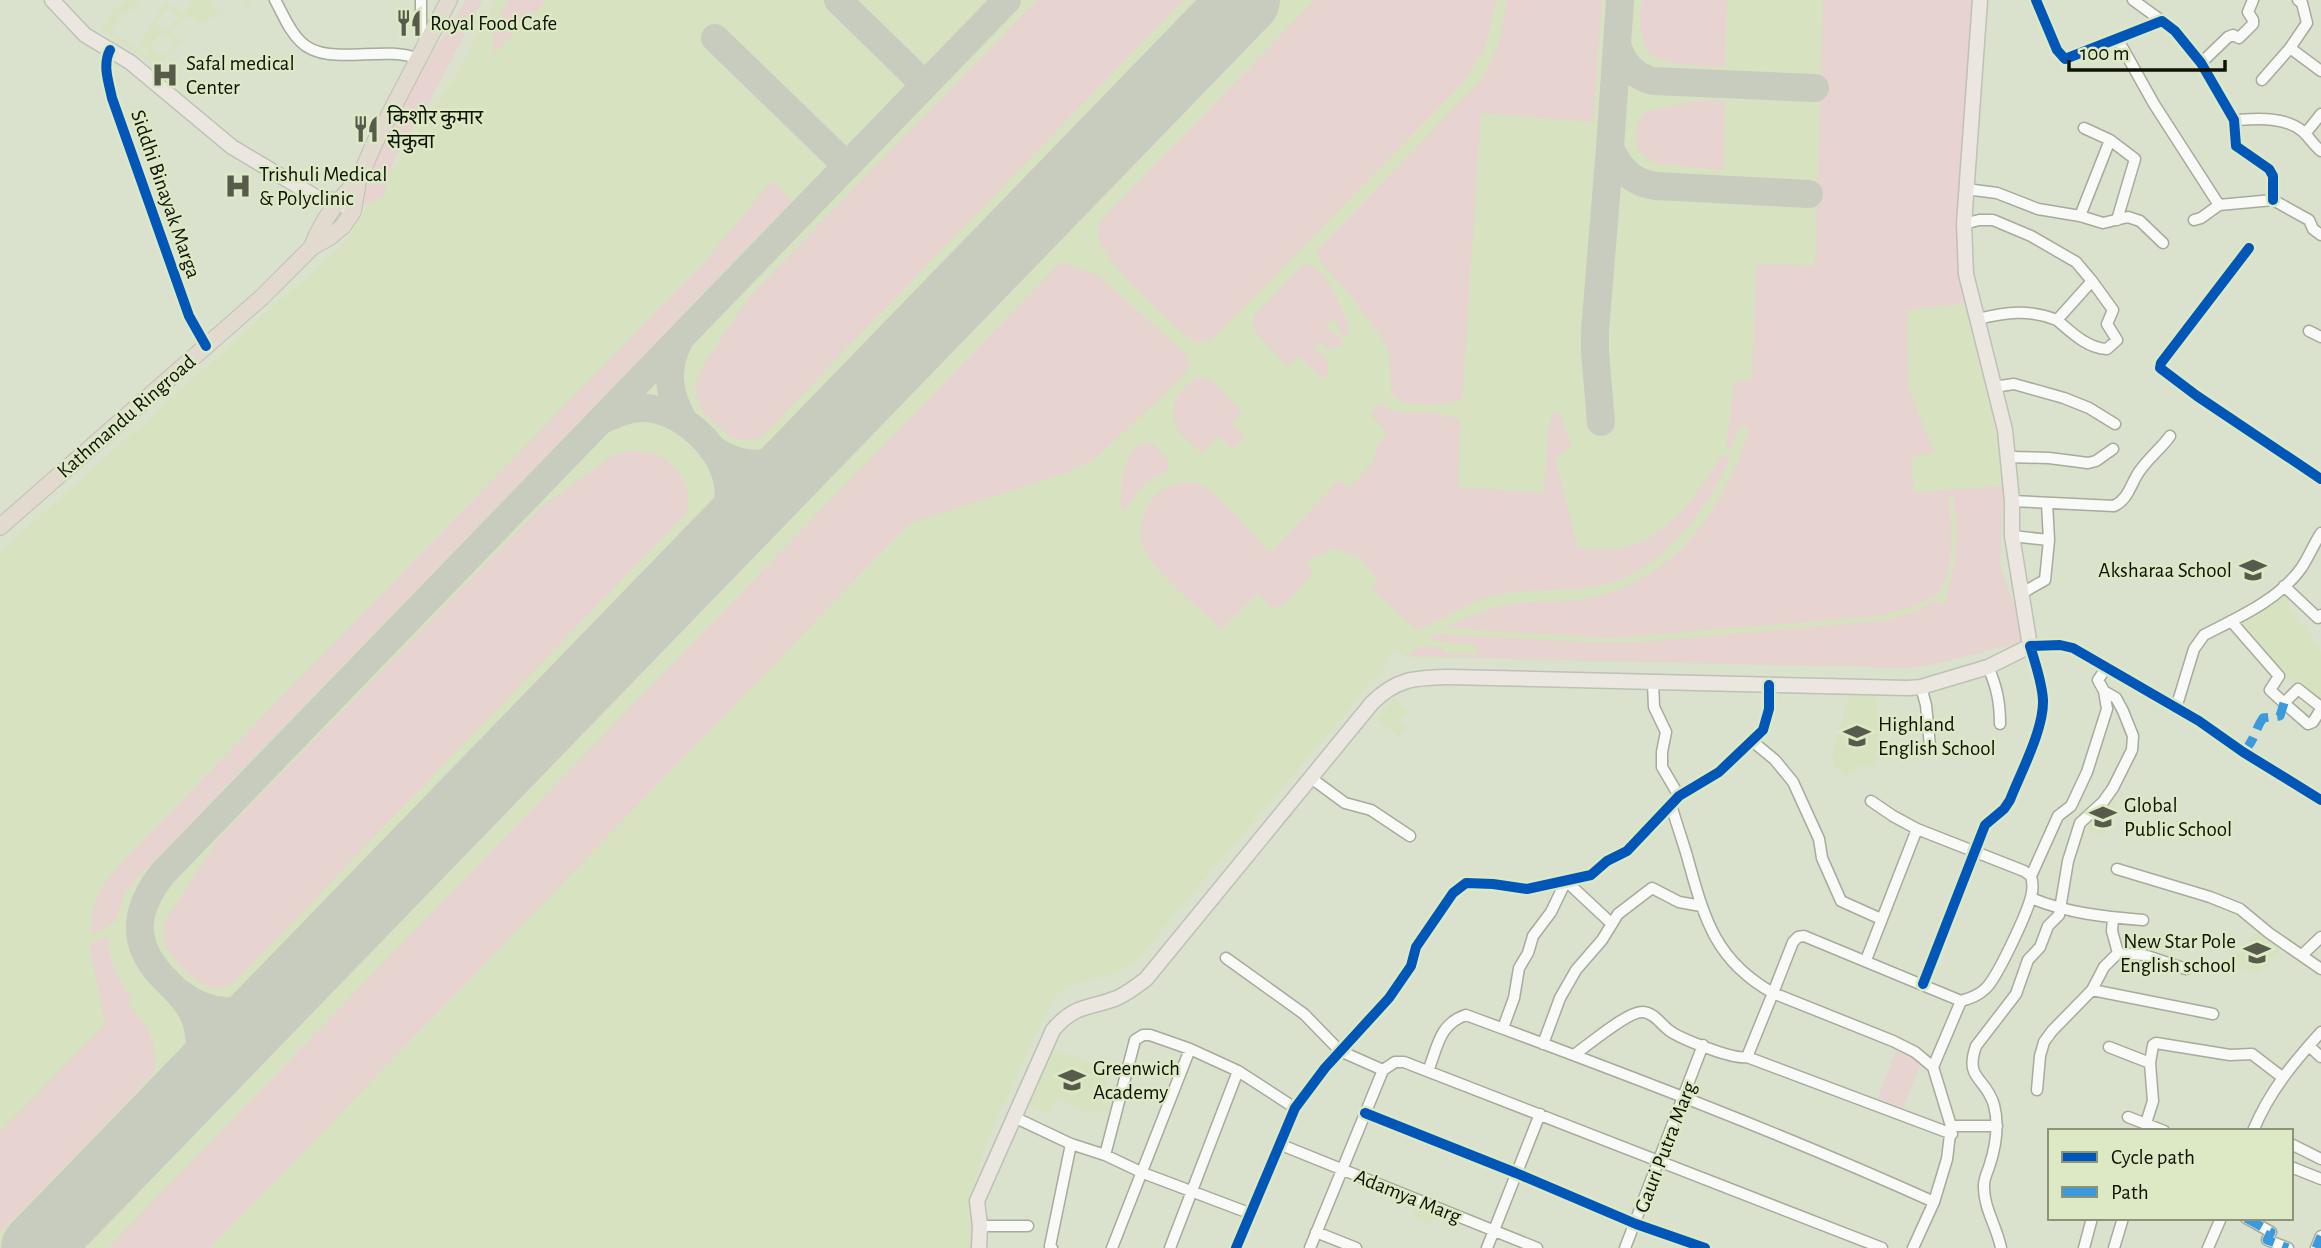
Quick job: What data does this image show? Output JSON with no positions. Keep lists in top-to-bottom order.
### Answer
{
  "streets": {
    "highway": ["Kathmandu Ringroad"],
    "street": ["Siddhi Binayak Marga", "Gauri Putra Marg", "Adamya Marg"]
  },
  "crossings": [
    ["Siddhi Binayak Marga", "Kathmandu Ringroad"]
  ],
  "places": {
    "restaurant": ["Royal Food Cafe", "किशोर कुमार सेकुवा"],
    "hospital": ["Safal medical Center", "Trishuli Medical & Polyclinic"],
    "school or university": [
      "Aksharaa School",
      "Highland English School",
      "Global Public School",
      "New Star Pole English school",
      "Greenwich Academy"
    ]
  },
  "legend": ["Cycle path", "Path"],
  "scale_bar": "100 m"
}
